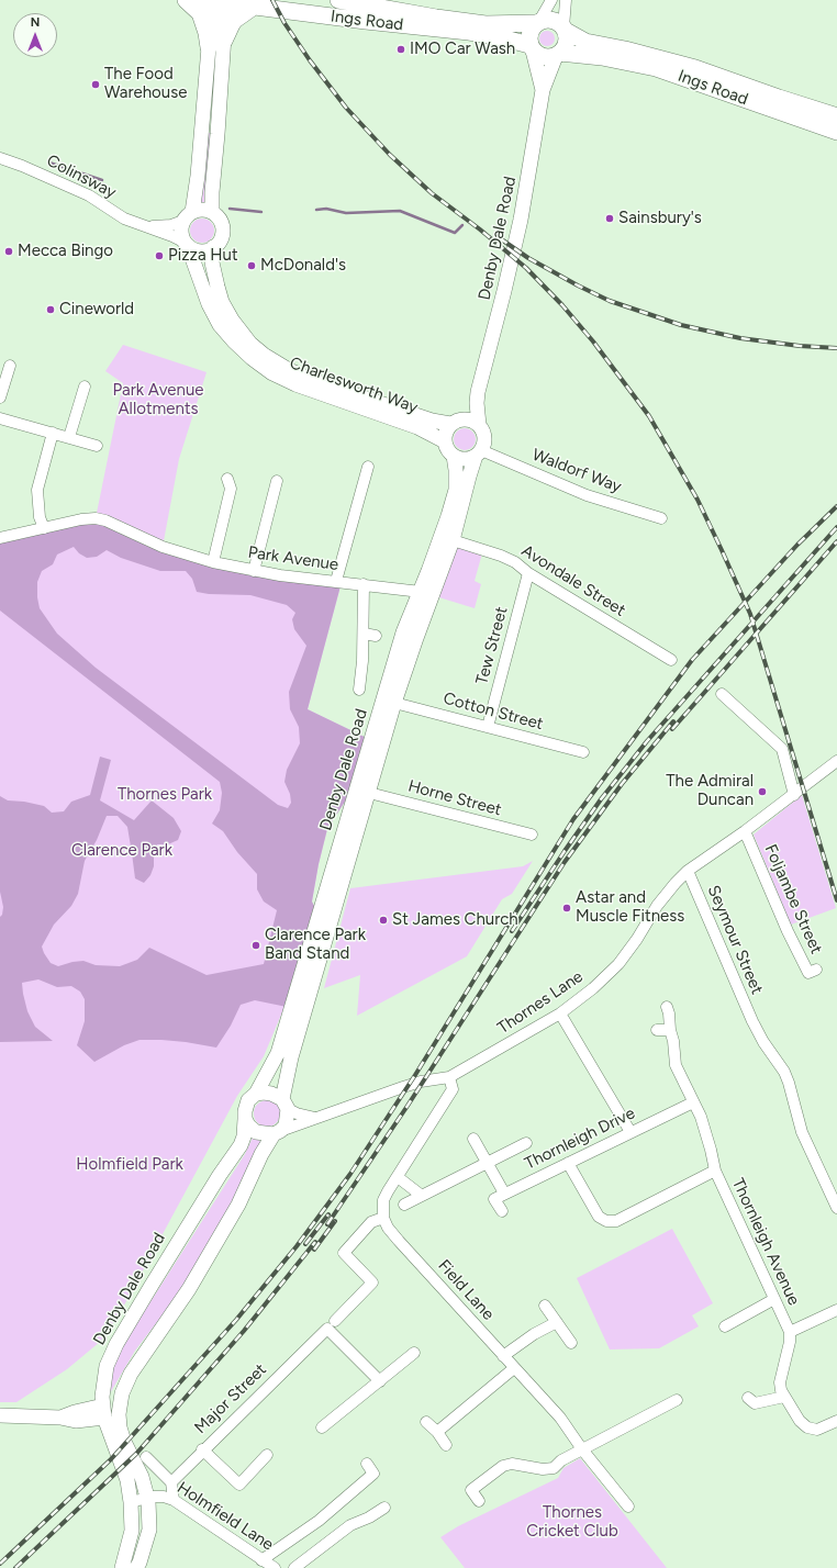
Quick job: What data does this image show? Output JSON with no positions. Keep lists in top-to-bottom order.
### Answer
{
  "streets": {
    "highway": ["Ings Road"],
    "main road": ["Denby Dale Road", "Charlesworth Way"],
    "street": [
      "Colinsway",
      "Waldorf Way",
      "Park Avenue",
      "Avondale Street",
      "Tew Street",
      "Cotton Street",
      "Horne Street",
      "Foljambe Street",
      "Seymour Street",
      "Thornes Lane",
      "Thornleigh Drive",
      "Thornleigh Avenue",
      "Field Lane",
      "Major Street",
      "Holmfield Lane"
    ]
  },
  "crossings": [
    ["Ings Road", "Denby Dale Road"],
    ["Colinsway", "Charlesworth Way"],
    ["Denby Dale Road", "Charlesworth Way"],
    ["Denby Dale Road", "Waldorf Way"],
    ["Denby Dale Road", "Park Avenue"],
    ["Denby Dale Road", "Avondale Street"],
    ["Denby Dale Road", "Cotton Street"],
    ["Denby Dale Road", "Horne Street"],
    ["Denby Dale Road", "Thornes Lane"],
    ["Denby Dale Road", "Holmfield Lane"],
    ["Charlesworth Way", "Waldorf Way"],
    ["Avondale Street", "Tew Street"],
    ["Tew Street", "Cotton Street"],
    ["Foljambe Street", "Thornes Lane"],
    ["Seymour Street", "Thornes Lane"],
    ["Thornleigh Drive", "Thornleigh Avenue"],
    ["Field Lane", "Major Street"],
    ["Major Street", "Holmfield Lane"]
  ],
  "parks": [
    "Park Avenue Allotments",
    "Thornes Park",
    "Clarence Park",
    "Holmfield Park",
    "Thornes Cricket Club"
  ],
  "places": [
    "IMO Car Wash",
    "The Food Warehouse",
    "Sainsbury's",
    "Mecca Bingo",
    "Pizza Hut",
    "McDonald's",
    "Cineworld",
    "The Admiral Duncan",
    "Astar and Muscle Fitness",
    "St James Church",
    "Clarence Park Band Stand"
  ],
  "north": "top"
}
